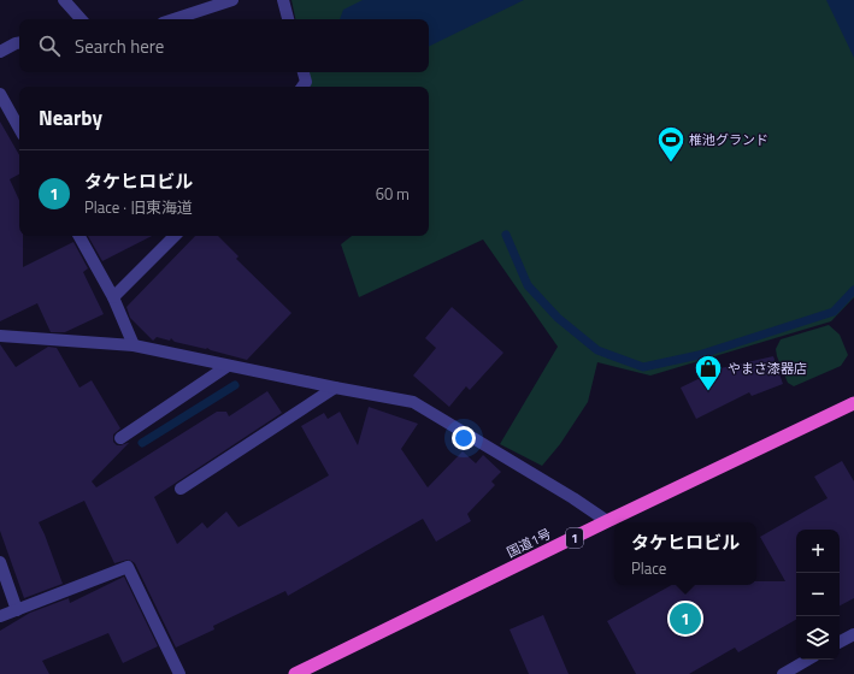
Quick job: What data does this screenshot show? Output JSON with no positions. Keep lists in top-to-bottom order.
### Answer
{
  "streets": {
    "highway": ["1", "国道1号"]
  },
  "places": {
    "sports": ["椎池グランド"],
    "shop": ["やまさ漆器店"]
  },
  "page": {
    "search": "Search here",
    "heading": "Nearby",
    "list": [
      {
        "mark": "1",
        "name": "タケヒロビル",
        "note": "Place · 旧東海道",
        "value": "60 m"
      }
    ],
    "popup": ["タケヒロビル", "Place"],
    "map_buttons": ["+", "−"],
    "pins": "1"
  }
}
